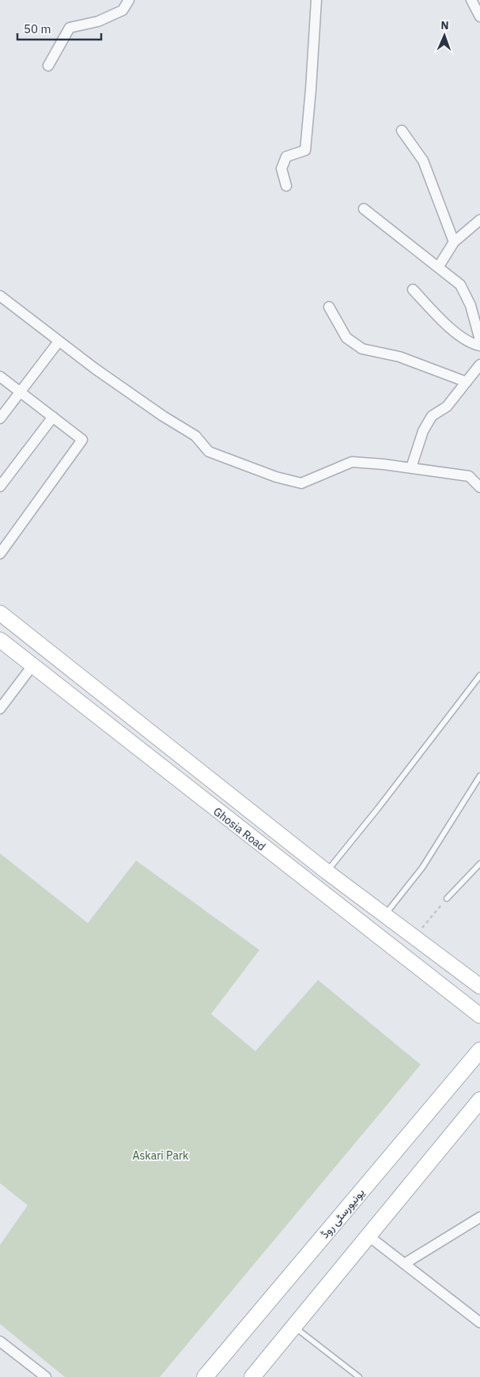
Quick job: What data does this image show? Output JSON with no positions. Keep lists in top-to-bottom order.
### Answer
{
  "streets": {
    "main road": ["Ghosia Road", "یونیورسٹی روڈ"]
  },
  "parks": ["Askari Park"],
  "scale_bar": "50 m",
  "north": "top"
}
